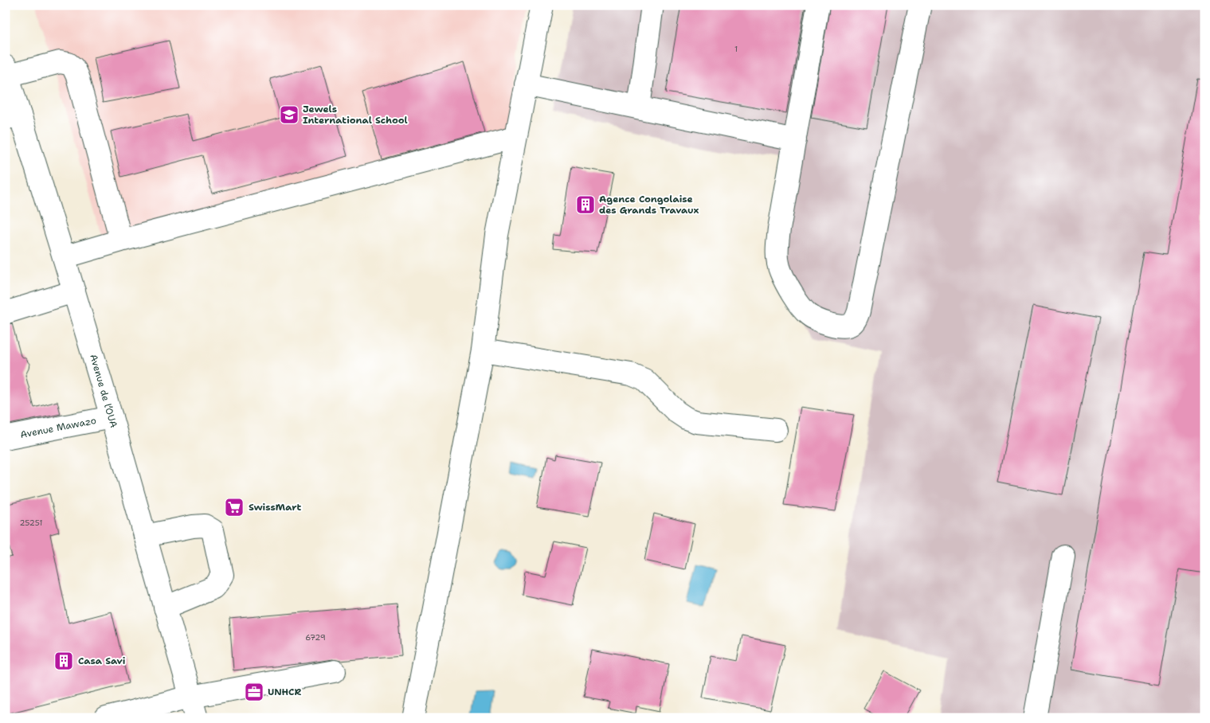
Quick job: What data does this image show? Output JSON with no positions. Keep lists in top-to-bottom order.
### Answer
{
  "streets": {
    "main road": ["Avenue de l’OUA", "Avenue Mawazo"]
  },
  "crossings": [
    ["Avenue de l’OUA", "Avenue Mawazo"]
  ],
  "places": {
    "school or university": ["Jewels International School"],
    "building": ["Agence Congolaise des Grands Travaux", "Casa Savi"],
    "supermarket": ["SwissMart"],
    "office": ["UNHCR"]
  },
  "house_numbers": ["1", "25251", "6729"]
}
